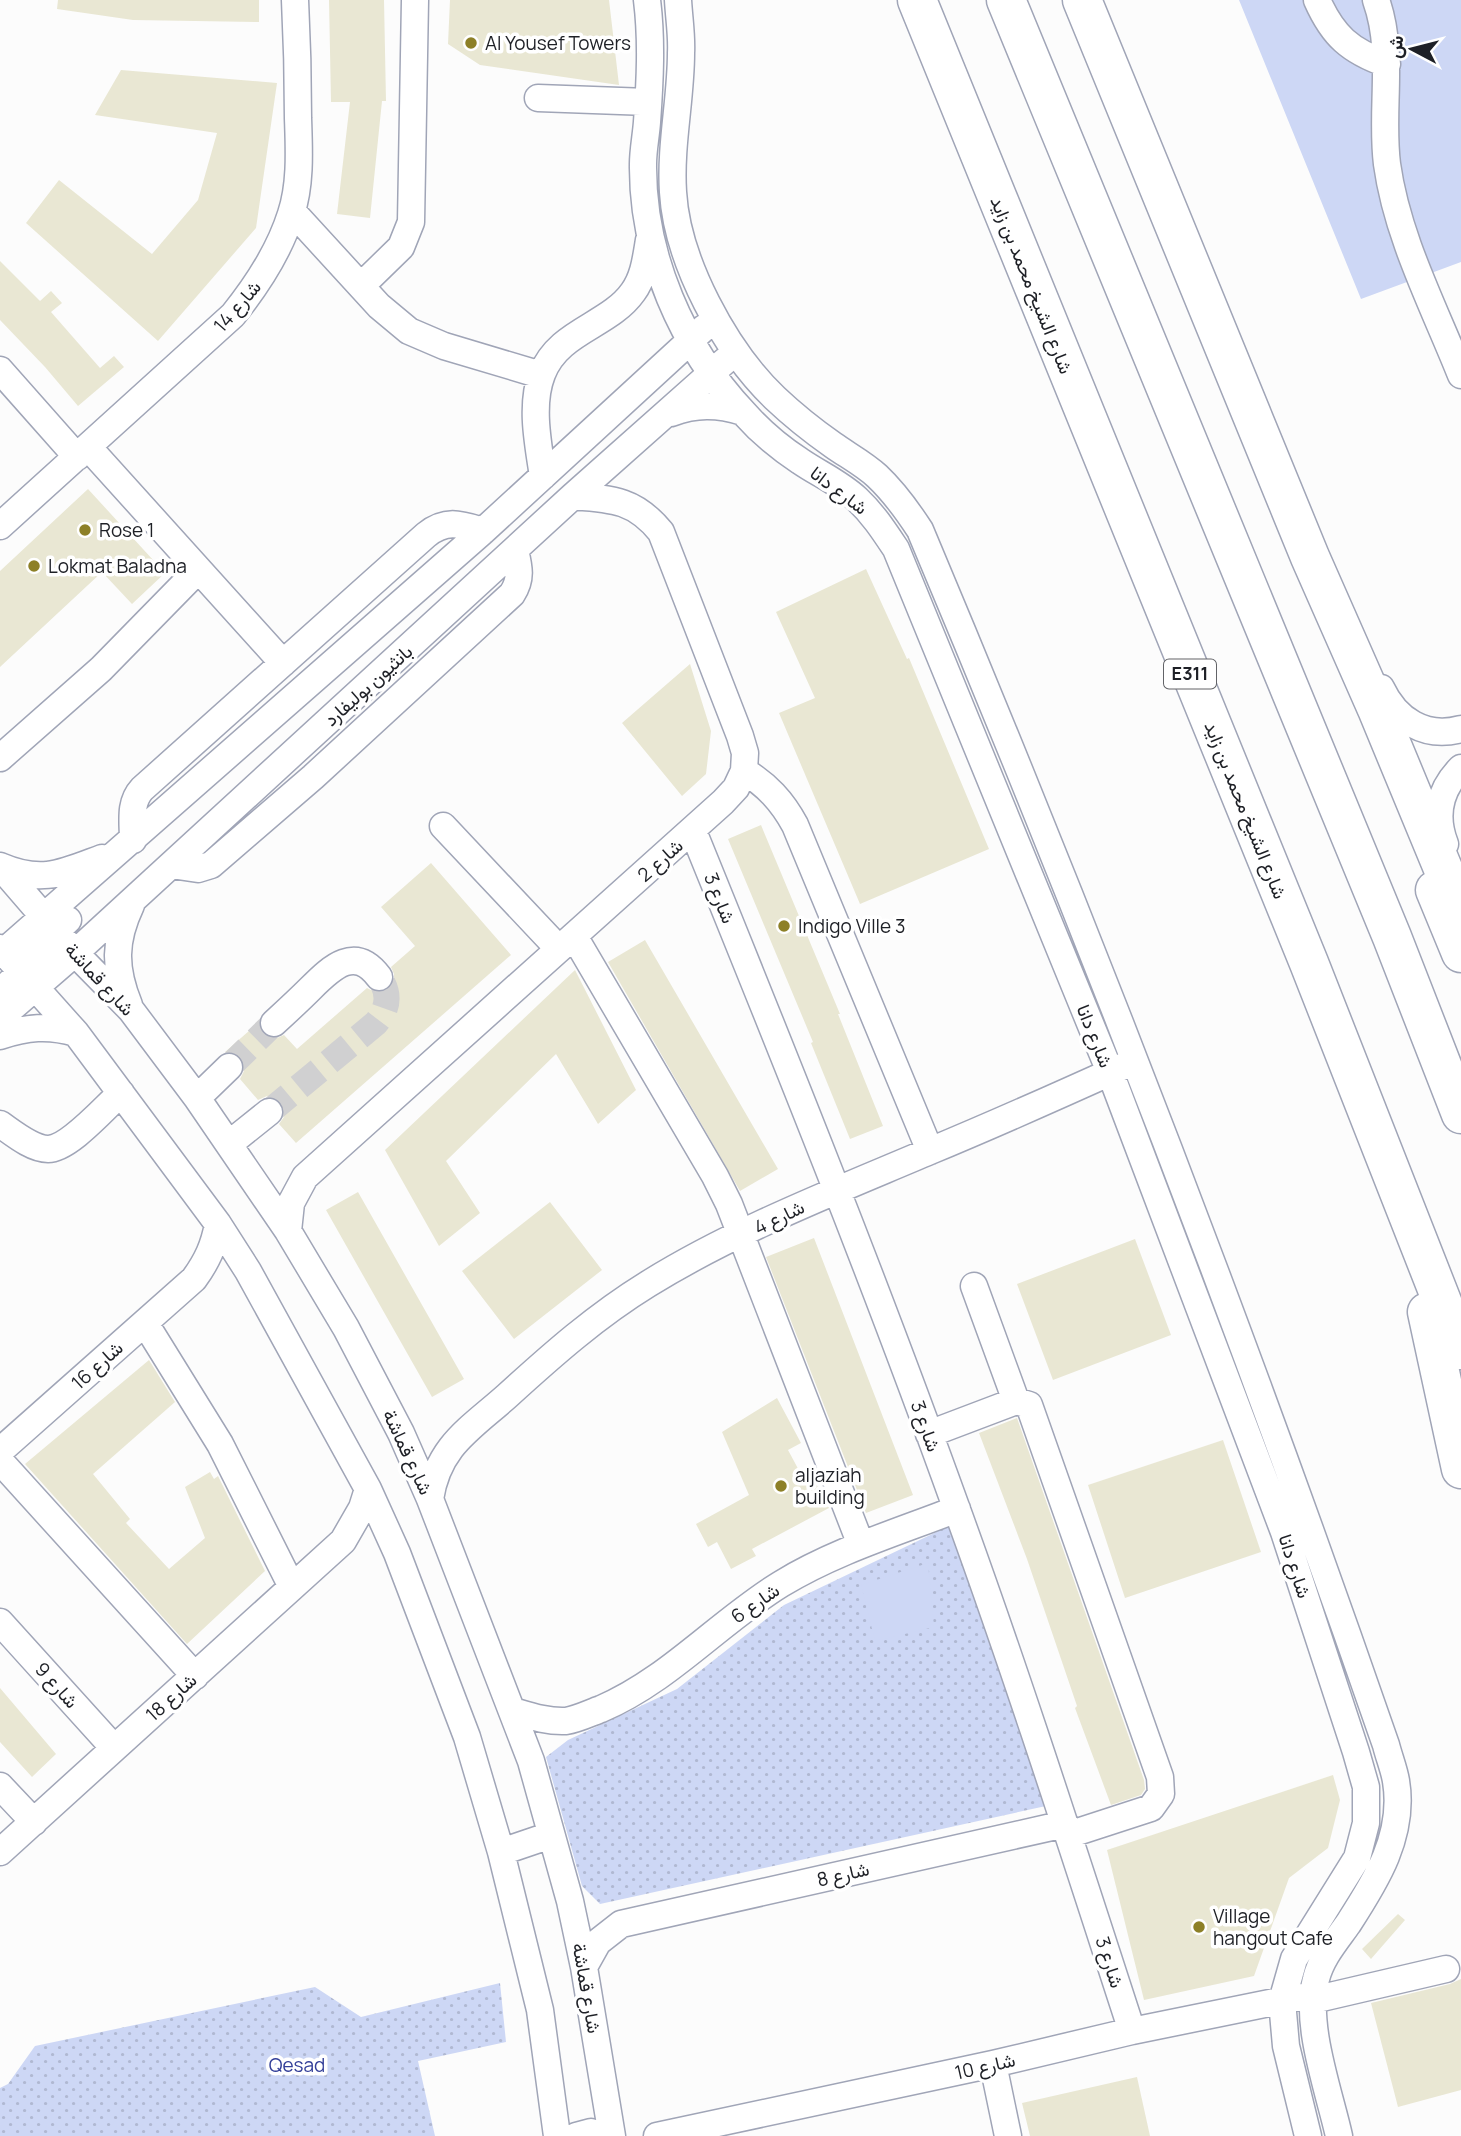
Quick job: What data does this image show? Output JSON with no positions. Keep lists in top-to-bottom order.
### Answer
{
  "streets": {
    "highway": ["شارع الشيخ محمد بن زايد", "E311"],
    "street": [
      "شارع 14",
      "شارع دانا",
      "بانثيون بوليفارد",
      "شارع 2",
      "شارع 3",
      "شارع قماشة",
      "شارع 4",
      "شارع 16",
      "شارع 6",
      "شارع 9",
      "شارع 18",
      "شارع 8",
      "شارع 10"
    ]
  },
  "crossings": [
    ["شارع دانا", "بانثيون بوليفارد"],
    ["شارع دانا", "شارع 4"],
    ["شارع دانا", "شارع 10"],
    ["بانثيون بوليفارد", "شارع قماشة"],
    ["شارع 2", "شارع 3"],
    ["شارع 2", "شارع قماشة"],
    ["شارع 3", "شارع 4"],
    ["شارع 3", "شارع 6"],
    ["شارع 3", "شارع 8"],
    ["شارع 3", "شارع 10"],
    ["شارع قماشة", "شارع 4"],
    ["شارع قماشة", "شارع 6"],
    ["شارع قماشة", "شارع 8"],
    ["شارع 9", "شارع 18"]
  ],
  "parks": ["Qesad"],
  "places": [
    "Al Yousef Towers",
    "Rose 1",
    "Lokmat Baladna",
    "Indigo Ville 3",
    "aljaziah building",
    "Village hangout Cafe"
  ],
  "north": "left"
}
